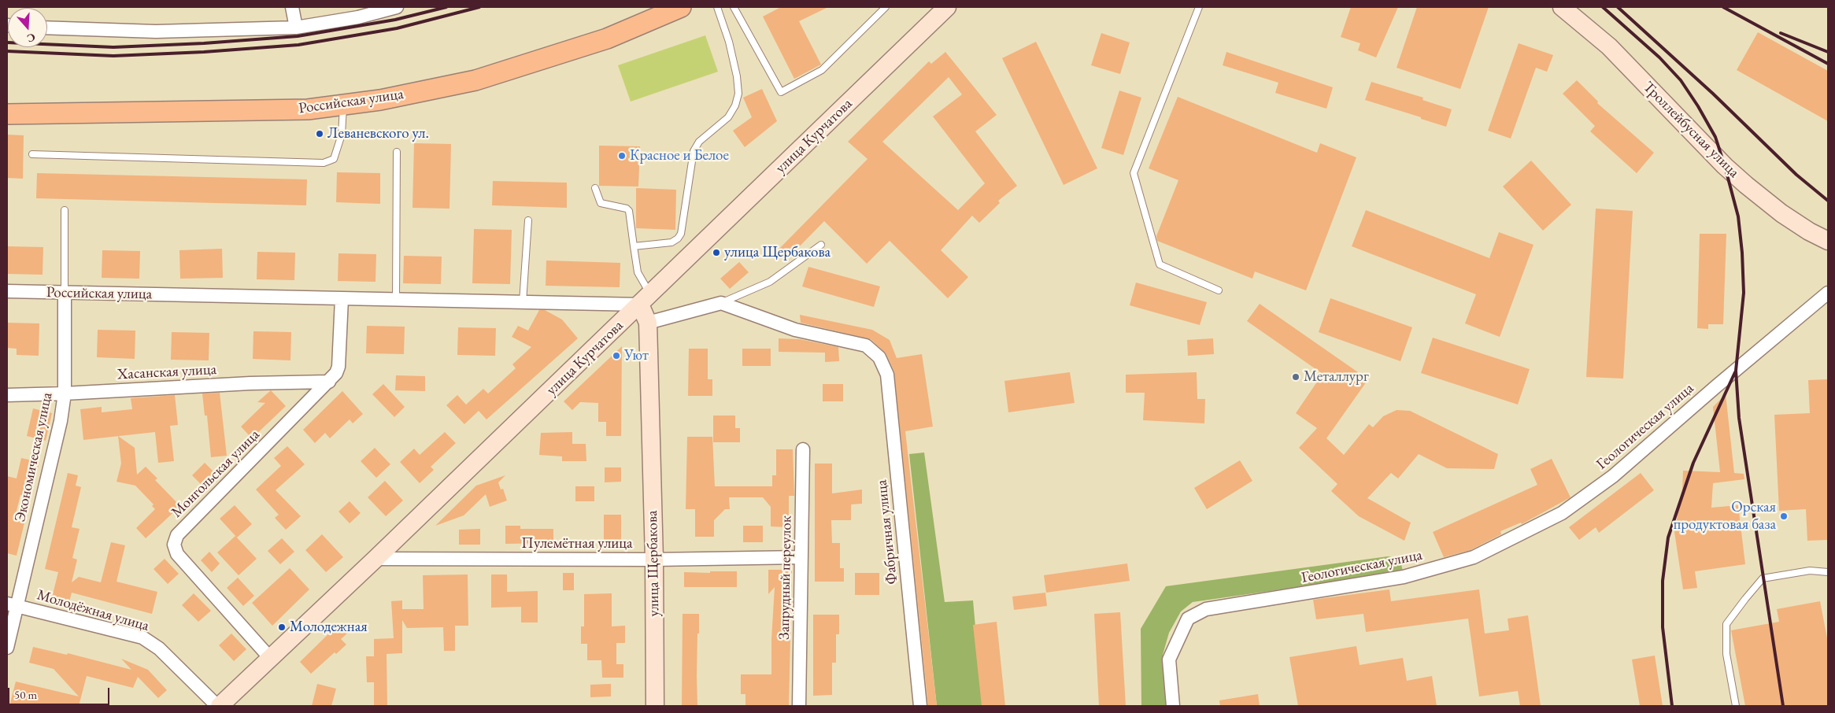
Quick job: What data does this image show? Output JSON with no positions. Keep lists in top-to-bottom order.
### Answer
{
  "streets": {
    "main road": ["Российская улица"],
    "street": [
      "Троллейбусная улица",
      "улица Курчатова",
      "Хасанская улица",
      "Геологическая улица",
      "Экономическая улица",
      "Монгольская улица",
      "Фабричная улица",
      "Пулемётная улица",
      "улица Щербакова",
      "Запрудный переулок",
      "Молодёжная улица"
    ]
  },
  "crossings": [
    ["Российская улица", "улица Курчатова"],
    ["Российская улица", "Экономическая улица"],
    ["Российская улица", "Монгольская улица"],
    ["Российская улица", "улица Щербакова"],
    ["улица Курчатова", "Монгольская улица"],
    ["улица Курчатова", "Пулемётная улица"],
    ["улица Курчатова", "улица Щербакова"],
    ["улица Курчатова", "Молодёжная улица"],
    ["Хасанская улица", "Экономическая улица"],
    ["Хасанская улица", "Монгольская улица"],
    ["Экономическая улица", "Молодёжная улица"],
    ["Пулемётная улица", "улица Щербакова"],
    ["Пулемётная улица", "Запрудный переулок"]
  ],
  "places": [
    "Леваневского ул.",
    "Красное и Белое",
    "улица Щербакова",
    "Уют",
    "Металлург",
    "Орская продуктовая база",
    "Молодежная"
  ],
  "scale_bar": "50 m",
  "north": "bottom"
}
